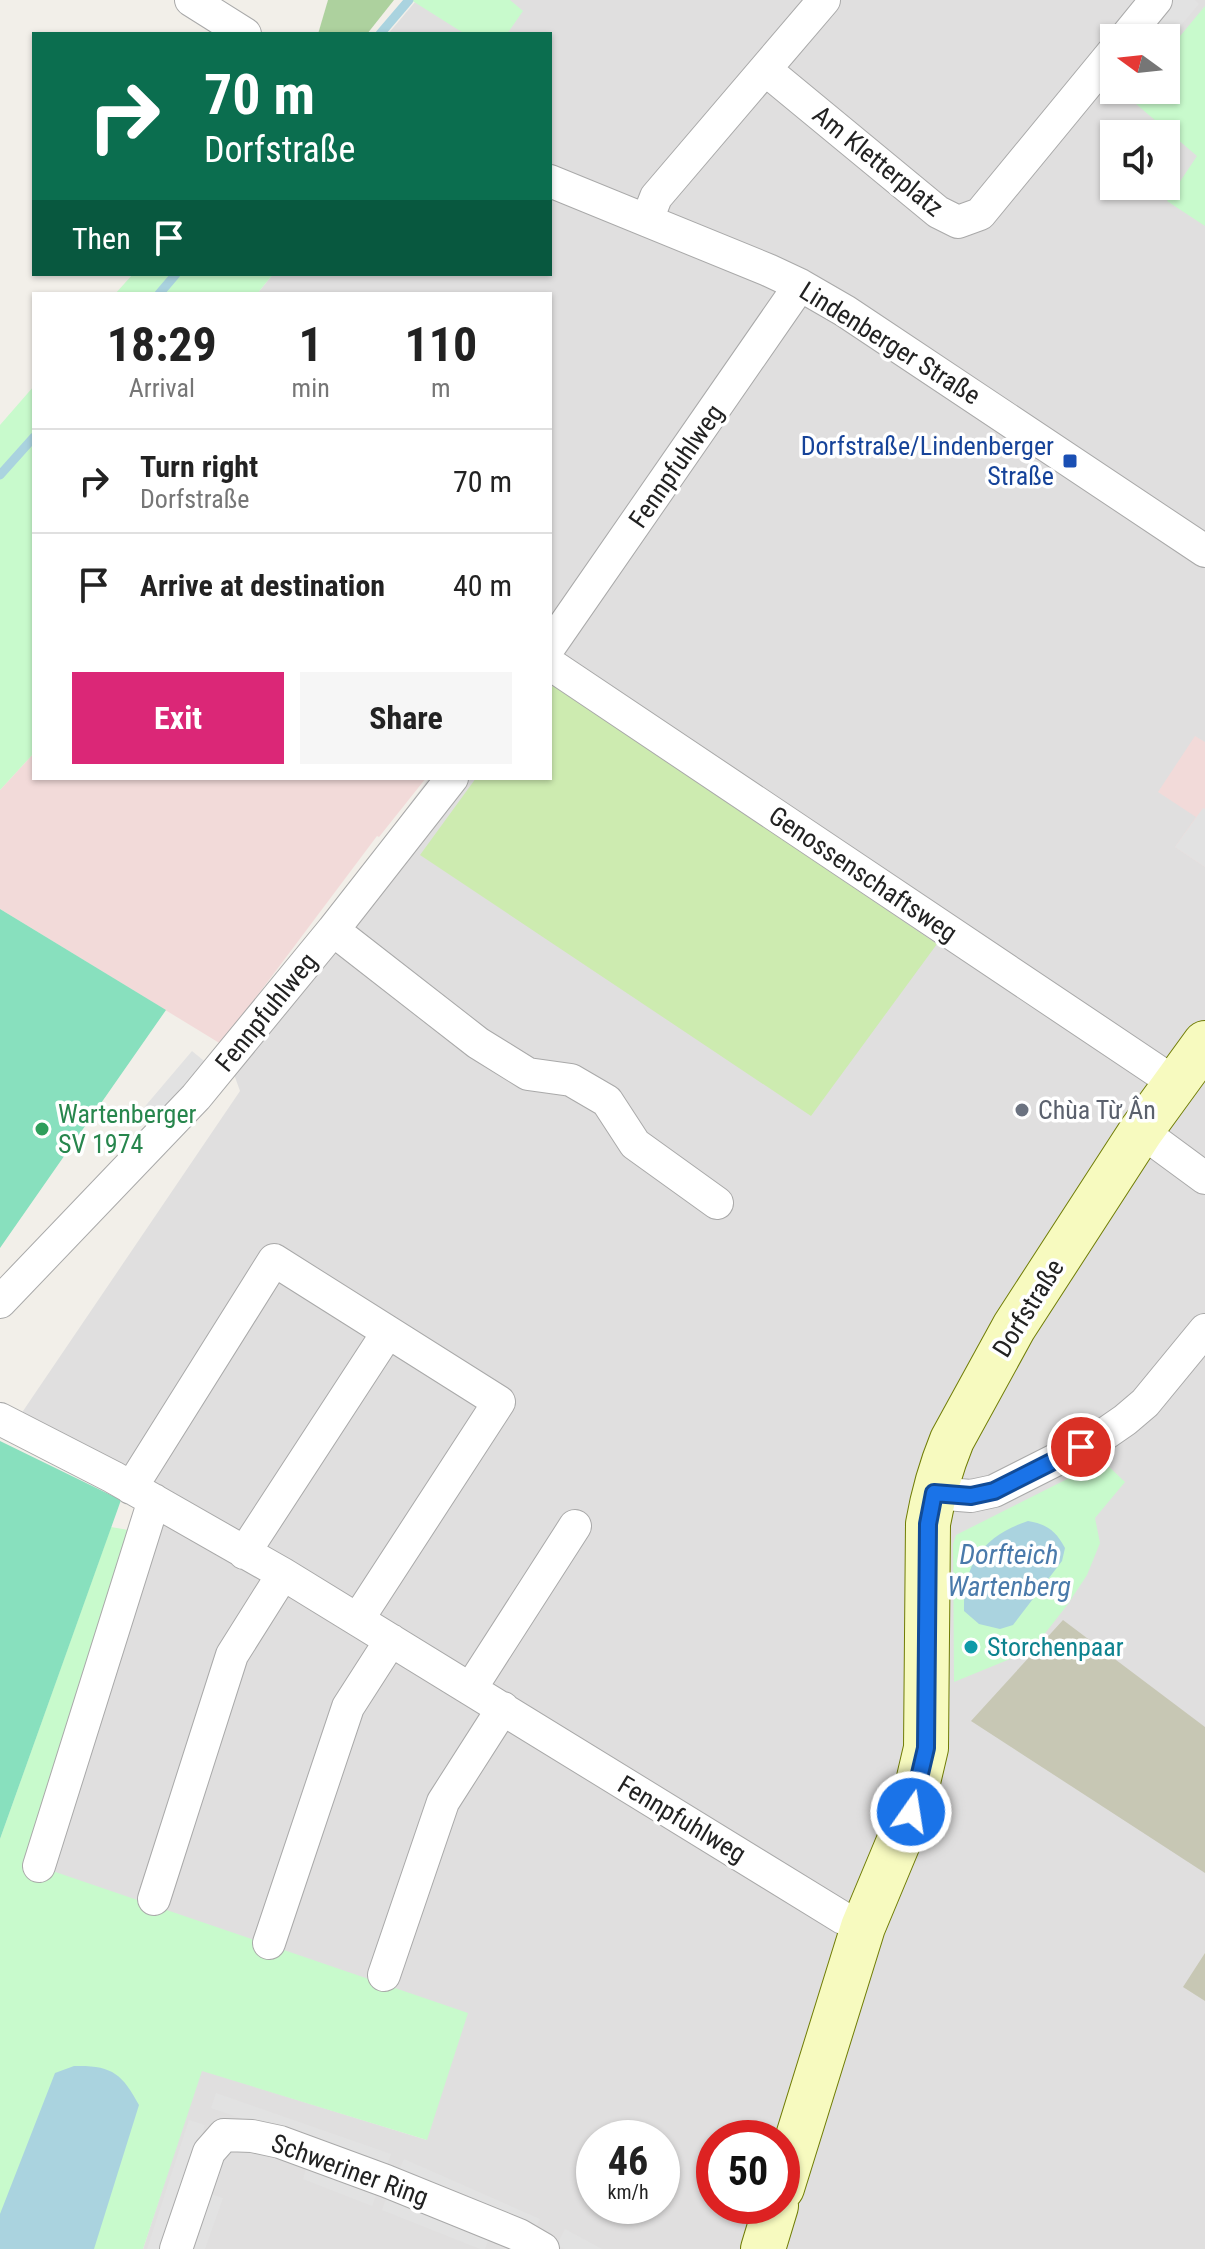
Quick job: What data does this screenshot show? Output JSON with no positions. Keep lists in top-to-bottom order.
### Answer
{
  "streets": {
    "main road": ["Dorfstraße"],
    "street": [
      "Am Kletterplatz",
      "Lindenberger Straße",
      "Fennpfuhlweg",
      "Genossenschaftsweg",
      "Schweriner Ring"
    ]
  },
  "crossings": [
    ["Lindenberger Straße", "Fennpfuhlweg"],
    ["Fennpfuhlweg", "Dorfstraße"],
    ["Genossenschaftsweg", "Dorfstraße"]
  ],
  "water": ["Dorfteich Wartenberg"],
  "places": {
    "transit": ["Dorfstraße/Lindenberger Straße"],
    "other": ["Chùa Từ Ân", "Wartenberger SV 1974", "Storchenpaar"]
  },
  "north": "left",
  "page": {
    "turn": ["70 m", "Dorfstraße"],
    "then": "Then",
    "eta": [
      "18:29",
      "Arrival",
      "1",
      "min",
      "110",
      "m"
    ],
    "list": [
      {
        "name": "Turn right",
        "note": "Dorfstraße",
        "value": "70 m"
      },
      {
        "name": "Arrive at destination",
        "value": "40 m"
      }
    ],
    "buttons": ["Exit", "Share"],
    "speed": "46 km/h",
    "limit": "50"
  }
}
